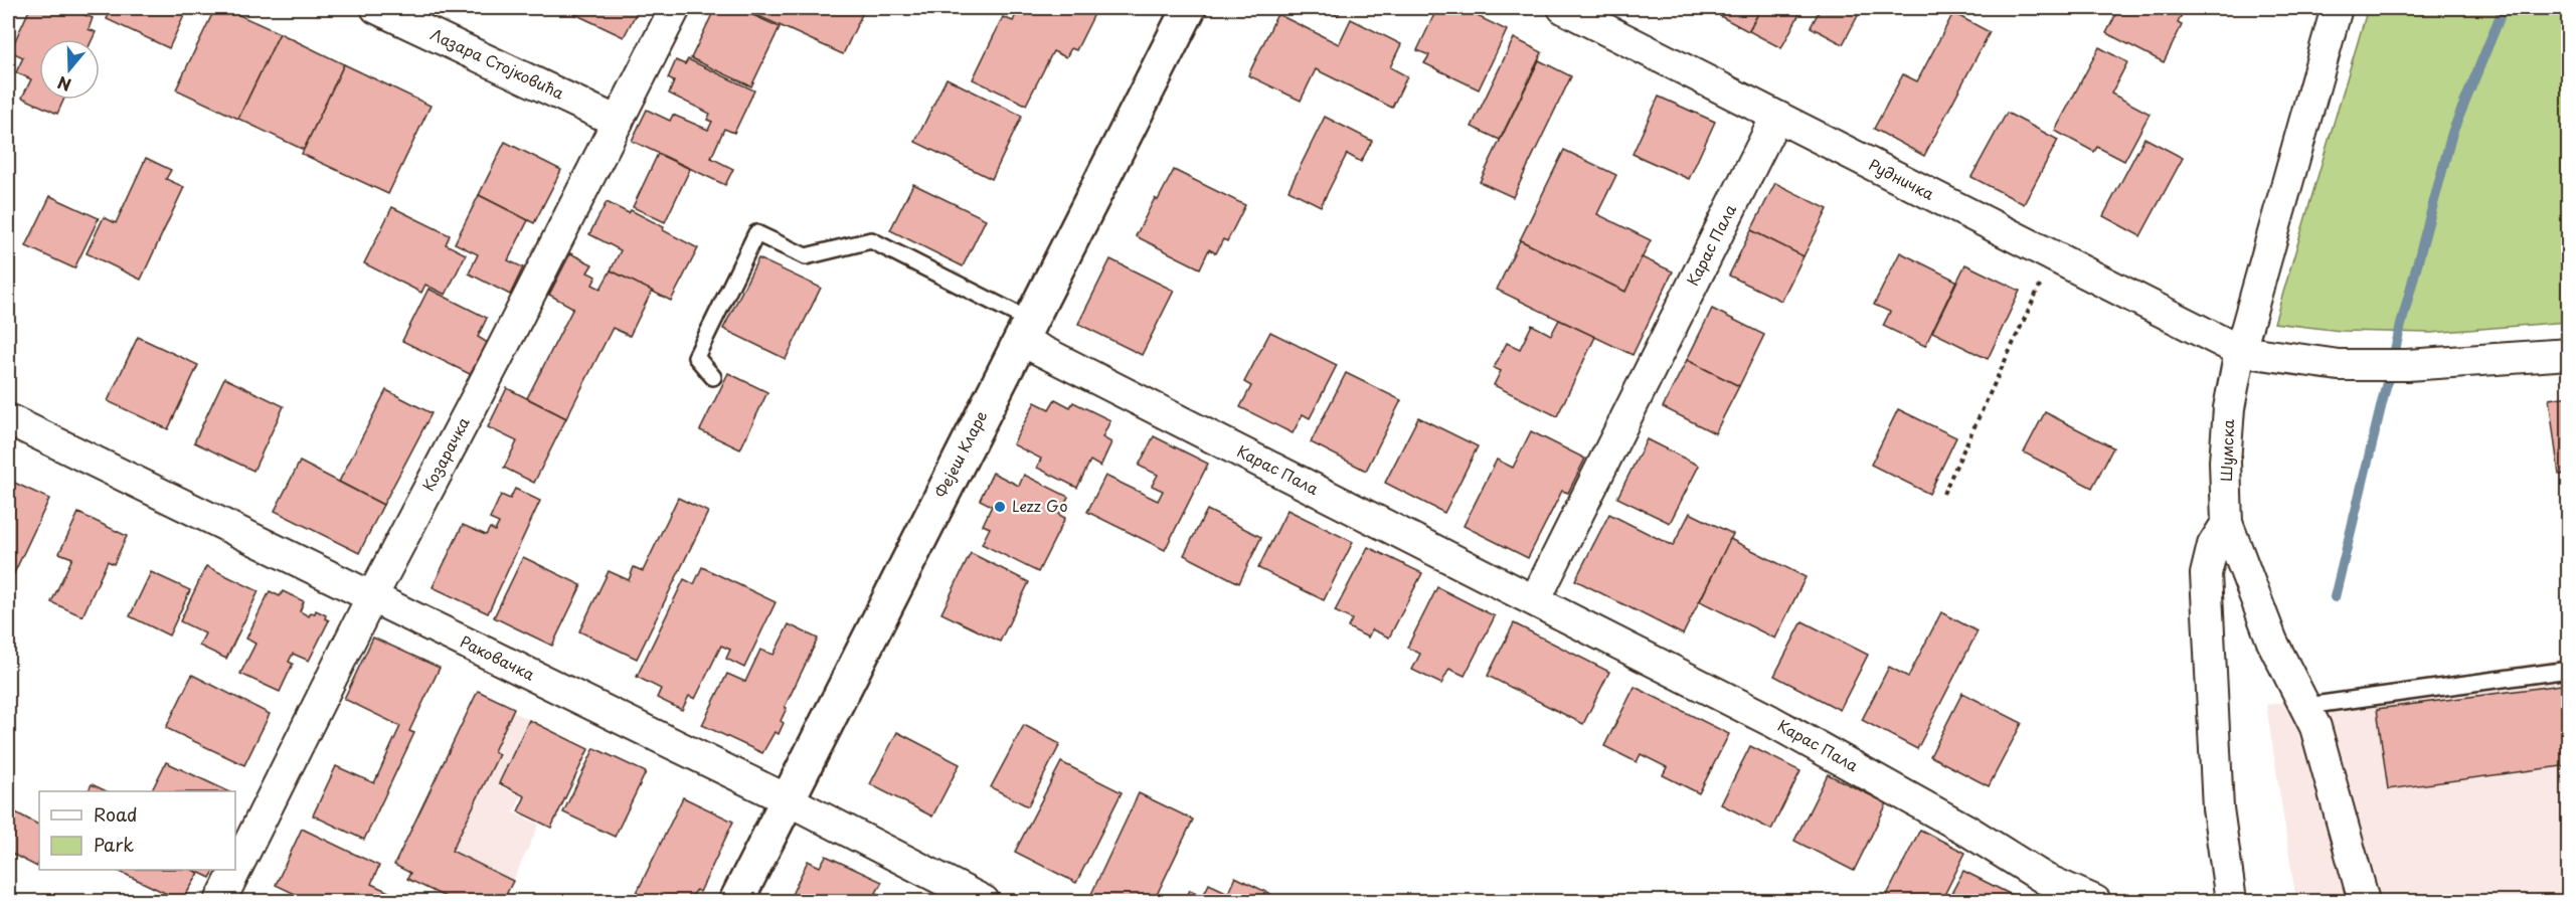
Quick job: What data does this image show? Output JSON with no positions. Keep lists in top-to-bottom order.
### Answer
{
  "streets": {
    "street": [
      "Лазара Стојковића",
      "Рудничка",
      "Карас Пала",
      "Шумска",
      "Козарачка",
      "Фејеш Кларе",
      "Раковачка"
    ]
  },
  "crossings": [
    ["Лазара Стојковића", "Козарачка"],
    ["Рудничка", "Карас Пала"],
    ["Рудничка", "Шумска"],
    ["Карас Пала", "Фејеш Кларе"],
    ["Козарачка", "Раковачка"],
    ["Фејеш Кларе", "Раковачка"]
  ],
  "places": ["Lezz Go"],
  "legend": ["Road", "Park"],
  "north": "bottom"
}
